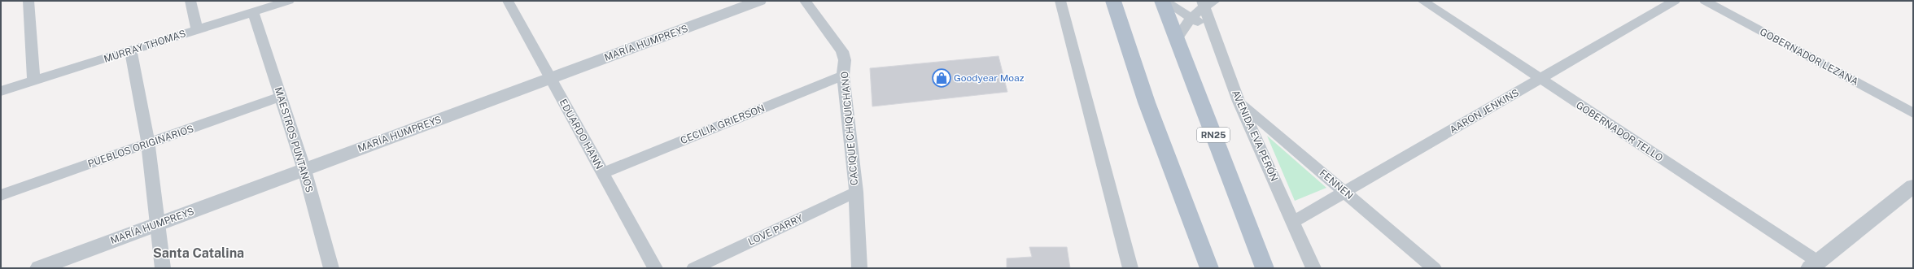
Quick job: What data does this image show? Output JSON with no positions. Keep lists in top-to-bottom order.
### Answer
{
  "streets": {
    "main road": ["RN25"],
    "street": [
      "MARÍA HUMPREYS",
      "MURRAY THOMAS",
      "GOBERNADOR LEZANA",
      "AARON JENKINS",
      "CECILIA GRIERSON",
      "CACIQUE CHIQUICHANO",
      "GOBERNADOR TELLO",
      "EDUARDO HANN",
      "AVENIDA EVA PERÓN",
      "MAESTROS PUNTANOS",
      "PUEBLOS ORIGINARIOS",
      "FENNEN",
      "LOVE PARRY"
    ]
  },
  "crossings": [
    ["MARÍA HUMPREYS", "EDUARDO HANN"],
    ["MARÍA HUMPREYS", "MAESTROS PUNTANOS"],
    ["MURRAY THOMAS", "MAESTROS PUNTANOS"],
    ["AARON JENKINS", "GOBERNADOR TELLO"],
    ["AARON JENKINS", "AVENIDA EVA PERÓN"],
    ["AARON JENKINS", "FENNEN"],
    ["CECILIA GRIERSON", "CACIQUE CHIQUICHANO"],
    ["CECILIA GRIERSON", "EDUARDO HANN"],
    ["CACIQUE CHIQUICHANO", "LOVE PARRY"],
    ["AVENIDA EVA PERÓN", "FENNEN"],
    ["MAESTROS PUNTANOS", "PUEBLOS ORIGINARIOS"]
  ],
  "districts": ["Santa Catalina"],
  "places": {
    "shop": ["Goodyear Moaz"]
  }
}
